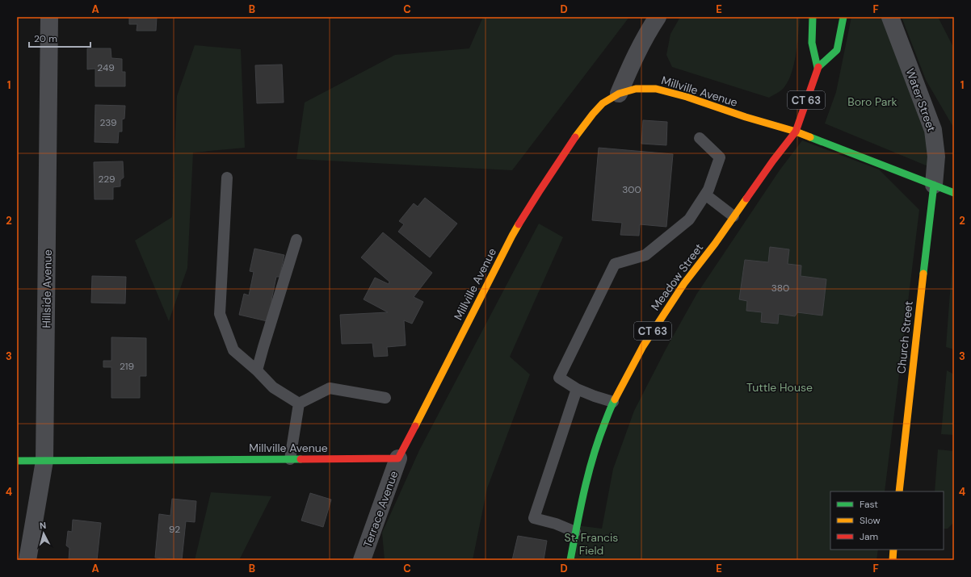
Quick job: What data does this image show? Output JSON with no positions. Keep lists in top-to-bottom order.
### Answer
{
  "streets": {
    "street": [
      "Millville Avenue",
      "CT 63",
      "Water Street",
      "Meadow Street",
      "Hillside Avenue",
      "Church Street",
      "Terrace Avenue"
    ]
  },
  "crossings": [
    ["Millville Avenue", "CT 63"],
    ["Millville Avenue", "Water Street"],
    ["Millville Avenue", "Meadow Street"],
    ["Millville Avenue", "Hillside Avenue"],
    ["Millville Avenue", "Church Street"],
    ["Millville Avenue", "Terrace Avenue"],
    ["CT 63", "Meadow Street"],
    ["Water Street", "Church Street"]
  ],
  "parks": ["Boro Park", "Tuttle House", "St. Francis Field"],
  "house_numbers": [
    "249",
    "239",
    "229",
    "300",
    "380",
    "219",
    "92"
  ],
  "legend": ["Fast", "Slow", "Jam"],
  "scale_bar": "20 m",
  "north": "top",
  "grid": {
    "columns": [
      "A",
      "B",
      "C",
      "D",
      "E",
      "F"
    ],
    "rows": [
      "1",
      "2",
      "3",
      "4"
    ]
  }
}
